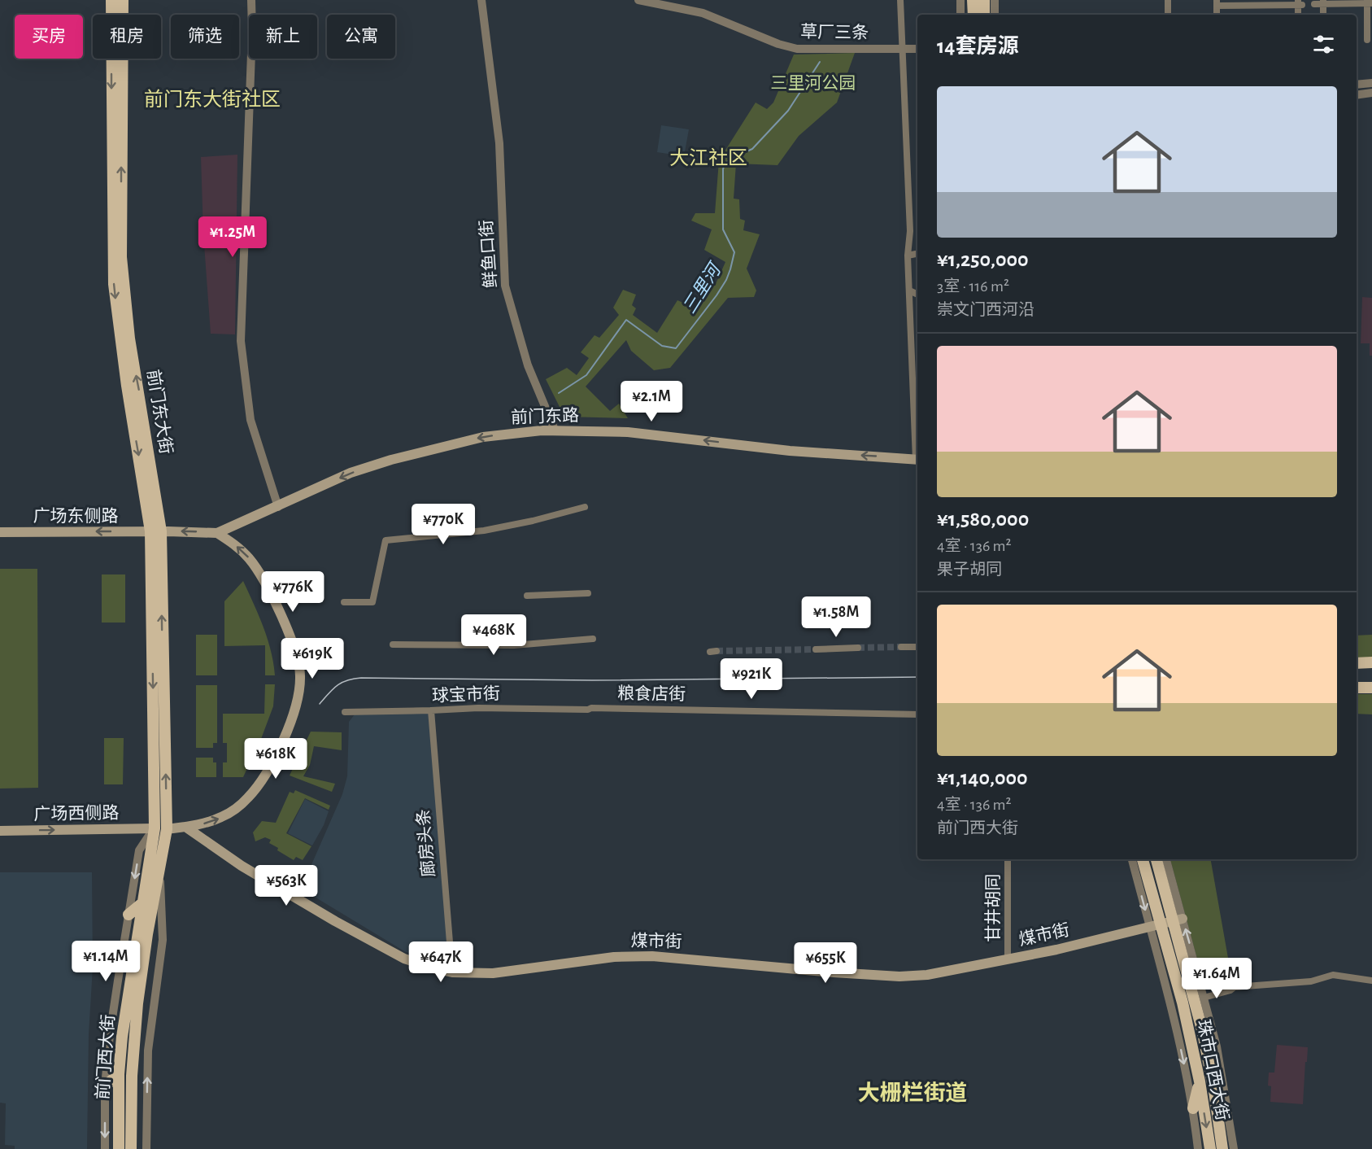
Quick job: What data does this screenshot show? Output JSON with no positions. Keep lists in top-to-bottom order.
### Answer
{
  "streets": {
    "main road": [
      "前门东大街",
      "前门东路",
      "广场东侧路",
      "广场西侧路",
      "煤市街",
      "前门西大街",
      "珠市口西大街"
    ],
    "street": [
      "草厂三条",
      "鲜鱼口街",
      "粮食店街",
      "球宝市街",
      "廊房头条",
      "甘井胡同"
    ]
  },
  "crossings": [
    ["鲜鱼口街", "前门东路"],
    ["前门东大街", "广场东侧路"],
    ["前门东大街", "广场西侧路"],
    ["前门东大街", "前门西大街"],
    ["前门东路", "广场东侧路"],
    ["粮食店街", "球宝市街"],
    ["球宝市街", "廊房头条"],
    ["广场西侧路", "前门西大街"],
    ["廊房头条", "煤市街"],
    ["甘井胡同", "煤市街"],
    ["煤市街", "珠市口西大街"]
  ],
  "one_way": ["前门东路", "广场东侧路", "广场西侧路"],
  "districts": ["前门东大街社区", "大江社区", "大栅栏街道"],
  "water": ["三里河"],
  "parks": ["三里河公园"],
  "page": {
    "chip": [
      "买房",
      "租房",
      "筛选",
      "新上",
      "公寓"
    ],
    "heading": "14套房源",
    "list": [
      {
        "name": "¥1,250,000",
        "note": "3室 · 116 m² · 崇文门西河沿"
      },
      {
        "name": "¥1,580,000",
        "note": "4室 · 136 m² · 果子胡同"
      },
      {
        "name": "¥1,140,000",
        "note": "4室 · 136 m² · 前门西大街"
      }
    ],
    "price": [
      "¥1.25M",
      "¥2.1M",
      "¥770K",
      "¥776K",
      "¥1.58M",
      "¥468K",
      "¥619K",
      "¥921K",
      "¥618K",
      "¥563K",
      "¥1.14M",
      "¥647K",
      "¥655K",
      "¥1.64M"
    ]
  }
}
